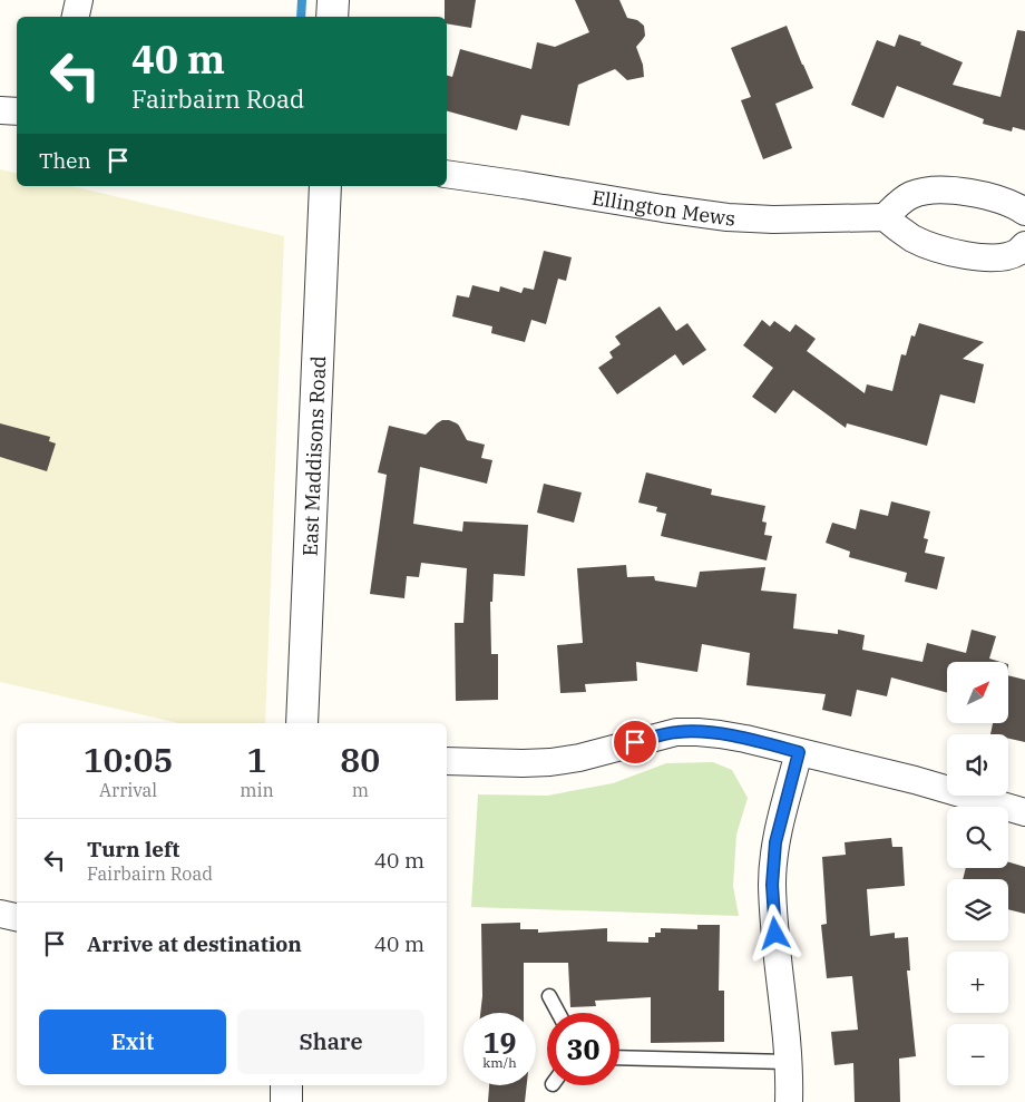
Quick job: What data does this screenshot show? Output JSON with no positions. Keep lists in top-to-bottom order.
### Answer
{
  "streets": {
    "street": ["Ellington Mews", "East Maddisons Road"]
  },
  "north": "top right",
  "page": {
    "turn": ["40 m", "Fairbairn Road"],
    "then": "Then",
    "map_buttons": ["+", "−"],
    "eta": [
      "10:05",
      "Arrival",
      "1",
      "min",
      "80",
      "m"
    ],
    "list": [
      {
        "name": "Turn left",
        "note": "Fairbairn Road",
        "value": "40 m"
      },
      {
        "name": "Arrive at destination",
        "value": "40 m"
      }
    ],
    "buttons": ["Exit", "Share"],
    "speed": "19 km/h",
    "limit": "30"
  }
}
